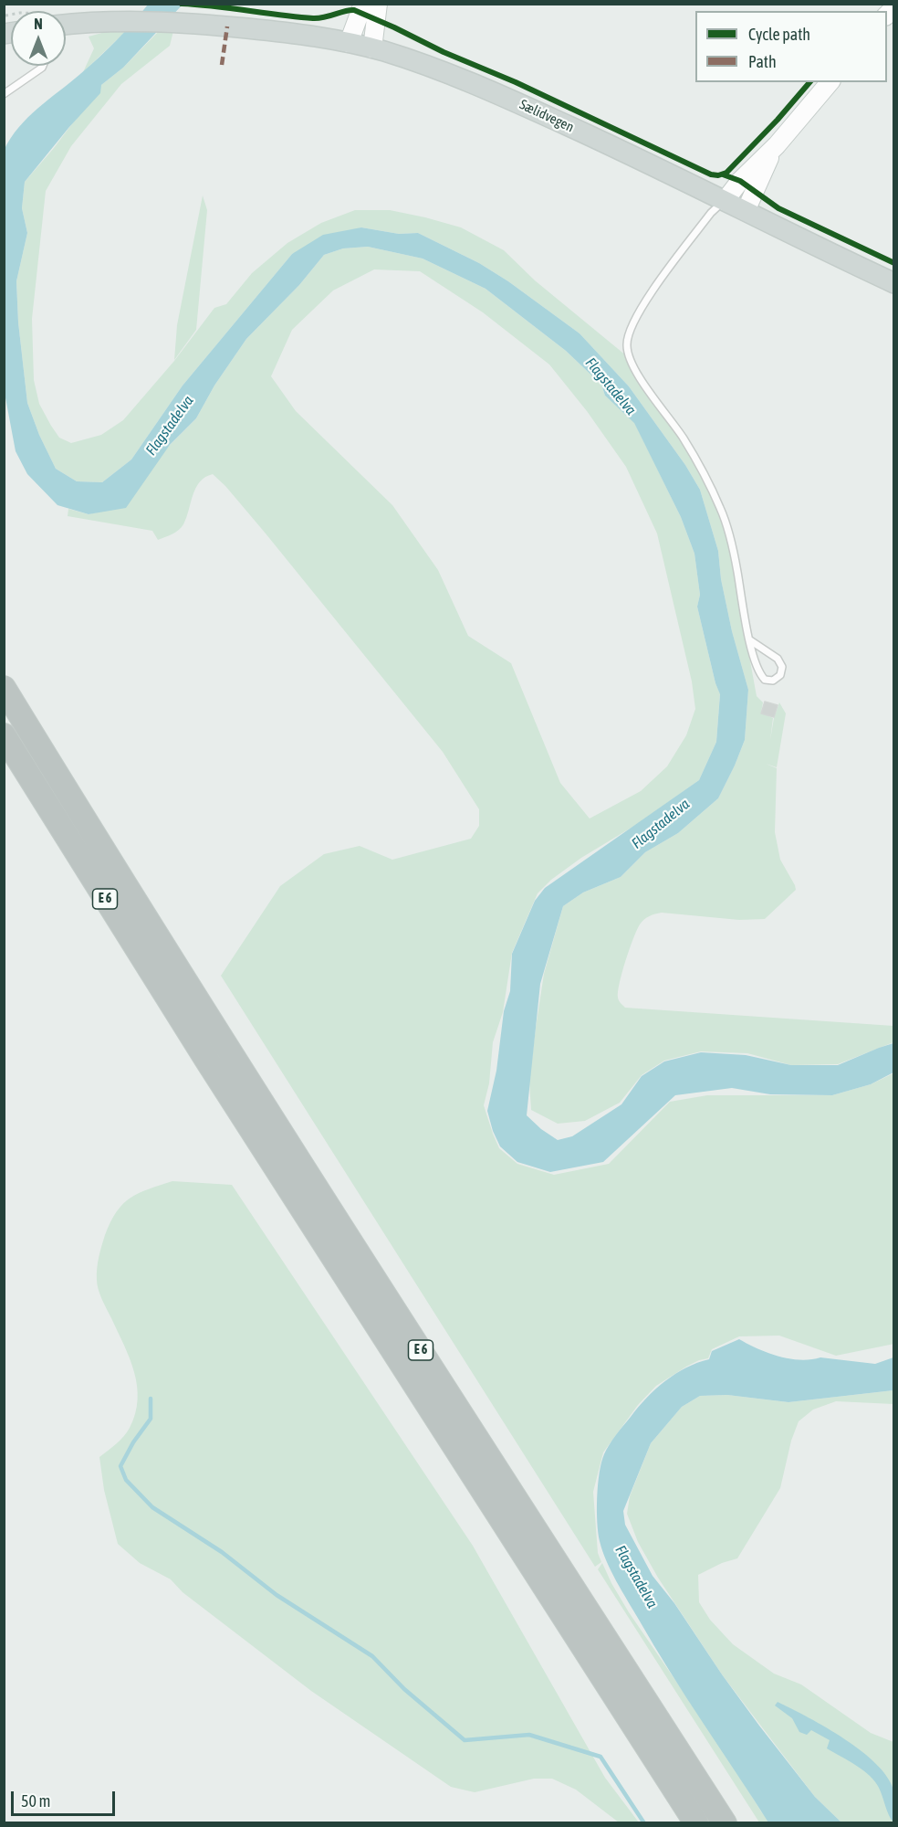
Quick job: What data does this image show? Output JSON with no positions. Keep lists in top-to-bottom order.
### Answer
{
  "streets": {
    "highway": ["E 6"],
    "main road": ["Sælidvegen"]
  },
  "water": ["Flagstadelva"],
  "legend": ["Cycle path", "Path"],
  "scale_bar": "50 m",
  "north": "top"
}
